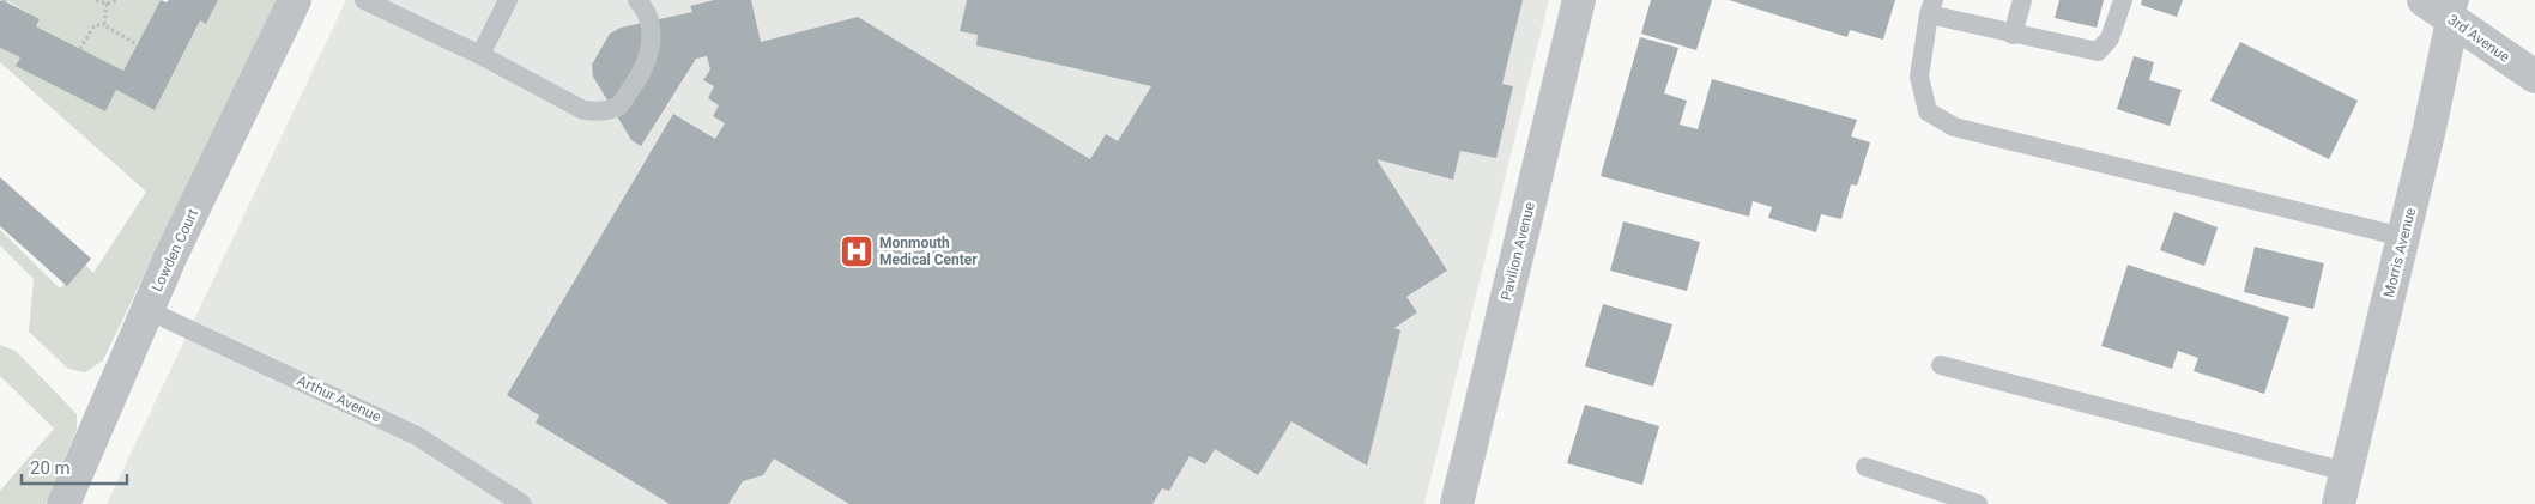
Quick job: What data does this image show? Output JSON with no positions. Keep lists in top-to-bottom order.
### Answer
{
  "streets": {
    "street": [
      "3rd Avenue",
      "Lowden Court",
      "Pavilion Avenue",
      "Morris Avenue"
    ],
    "lane": ["Arthur Avenue"]
  },
  "crossings": [
    ["3rd Avenue", "Morris Avenue"],
    ["Lowden Court", "Arthur Avenue"]
  ],
  "places": {
    "hospital": ["Monmouth Medical Center"]
  },
  "scale_bar": "20 m"
}
